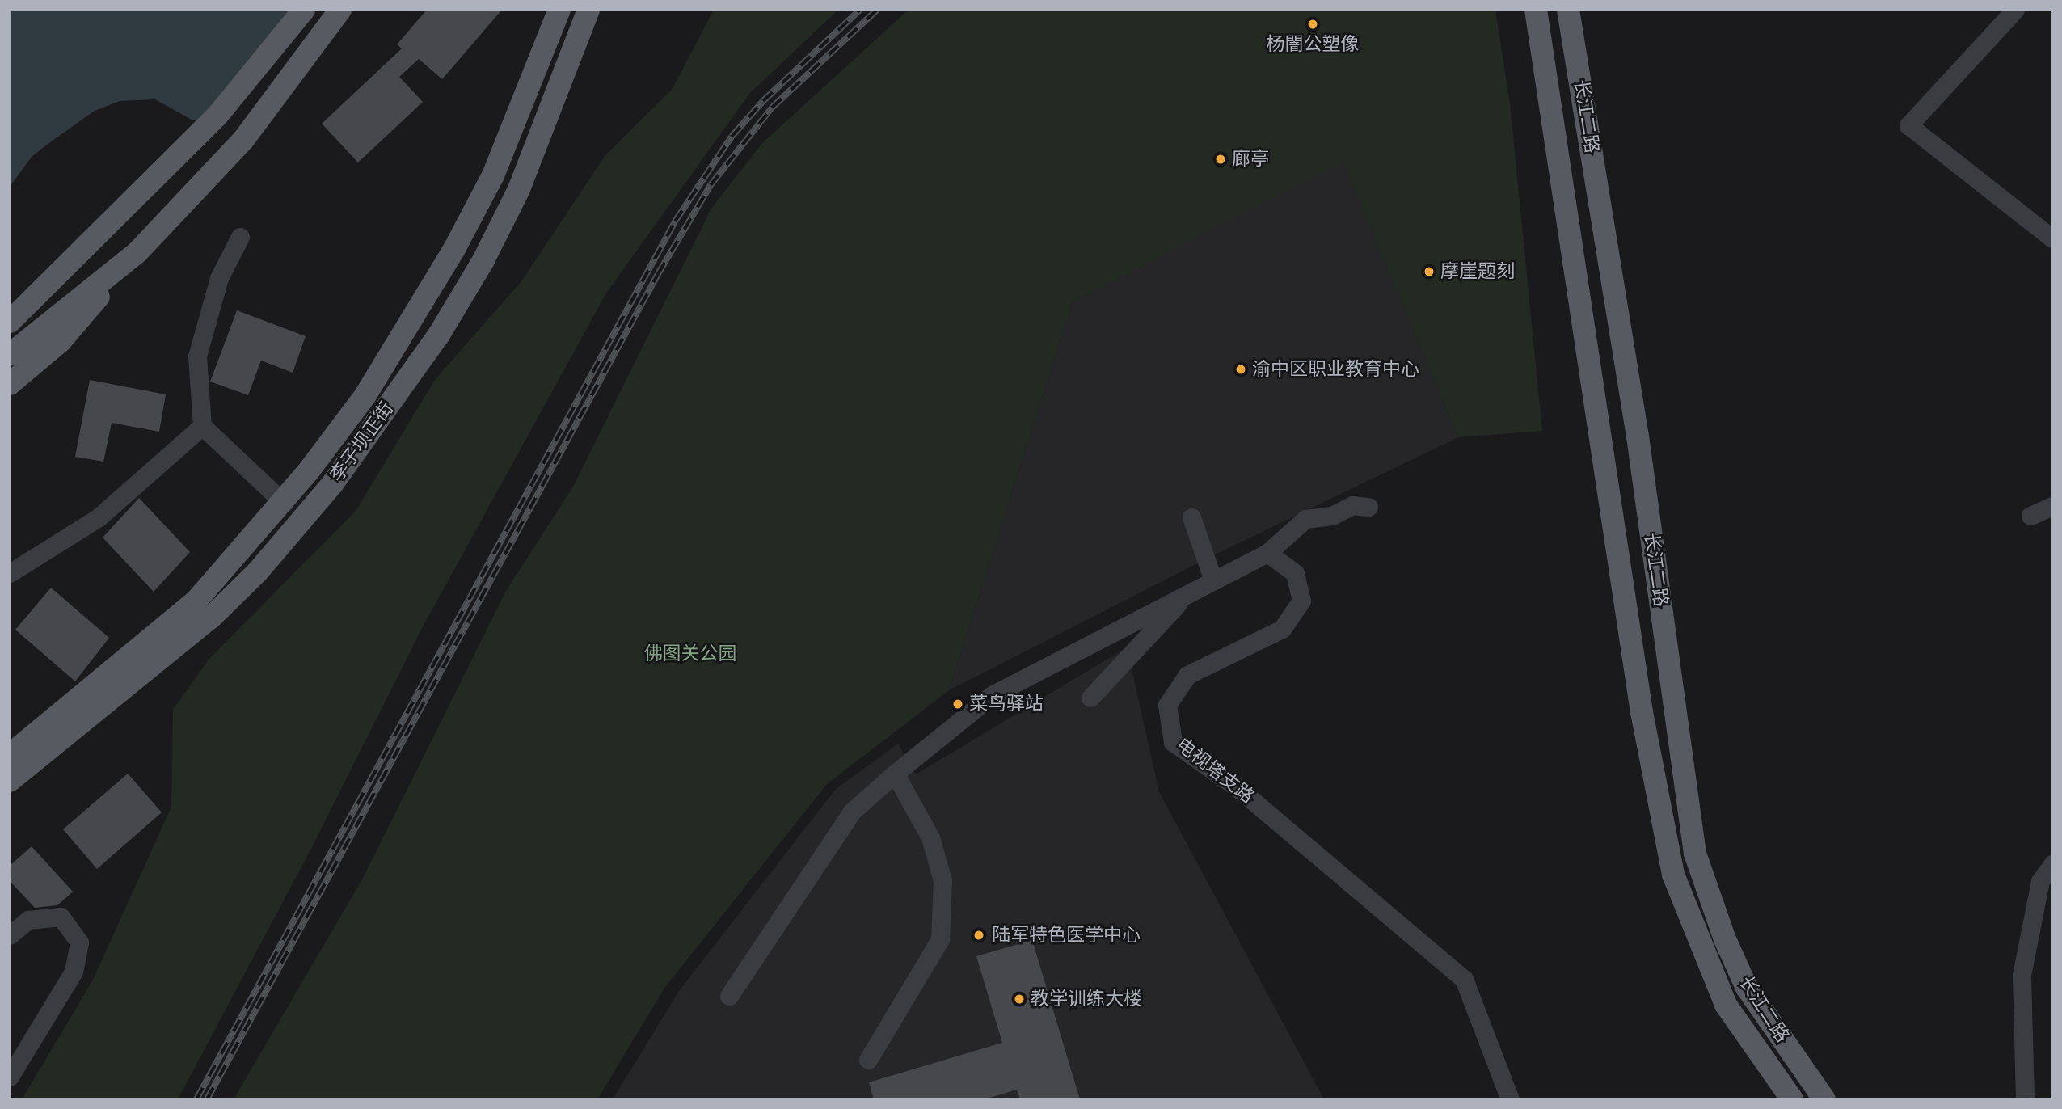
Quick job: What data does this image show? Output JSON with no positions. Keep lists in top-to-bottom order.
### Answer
{
  "streets": {
    "main road": ["长江二路", "李子坝正街"],
    "street": ["电视塔支路"]
  },
  "parks": ["佛图关公园"],
  "places": [
    "杨闇公塑像",
    "廊亭",
    "摩崖题刻",
    "渝中区职业教育中心",
    "菜鸟驿站",
    "陆军特色医学中心",
    "教学训练大楼"
  ]
}
